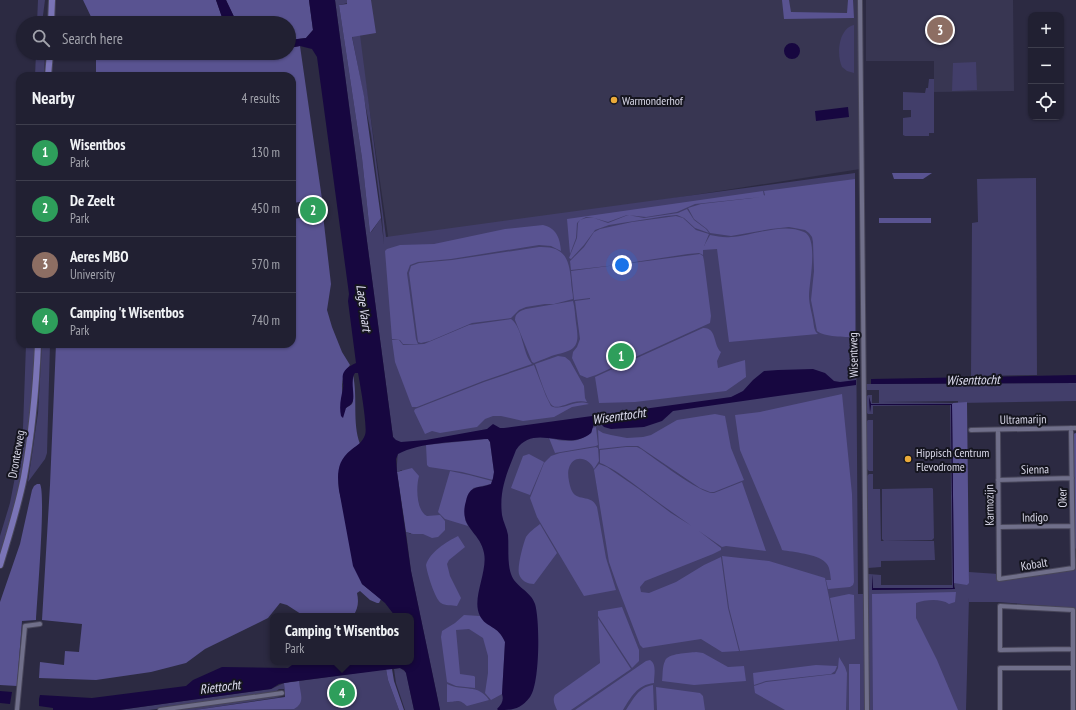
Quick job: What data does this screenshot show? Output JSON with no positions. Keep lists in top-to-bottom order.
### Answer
{
  "streets": {
    "main road": ["Dronterweg"],
    "street": [
      "Wisentweg",
      "Ultramarijn",
      "Sienna",
      "Oker",
      "Karmozijn",
      "Indigo",
      "Kobalt"
    ]
  },
  "crossings": [
    ["Ultramarijn", "Oker"],
    ["Ultramarijn", "Karmozijn"],
    ["Sienna", "Oker"],
    ["Sienna", "Karmozijn"],
    ["Oker", "Indigo"],
    ["Oker", "Kobalt"],
    ["Karmozijn", "Indigo"],
    ["Karmozijn", "Kobalt"]
  ],
  "water": ["Lage Vaart", "Wisenttocht", "Riettocht"],
  "places": ["Warmonderhof", "Hippisch Centrum Flevodrome"],
  "page": {
    "map_buttons": ["+", "−"],
    "pins": [
      "3",
      "2",
      "1",
      "4"
    ],
    "search": "Search here",
    "heading": ["Nearby", "4 results"],
    "list": [
      {
        "mark": "1",
        "name": "Wisentbos",
        "note": "Park",
        "value": "130 m"
      },
      {
        "mark": "2",
        "name": "De Zeelt",
        "note": "Park",
        "value": "450 m"
      },
      {
        "mark": "3",
        "name": "Aeres MBO",
        "note": "University",
        "value": "570 m"
      },
      {
        "mark": "4",
        "name": "Camping 't Wisentbos",
        "note": "Park",
        "value": "740 m"
      }
    ],
    "popup": ["Camping 't Wisentbos", "Park"]
  }
}
